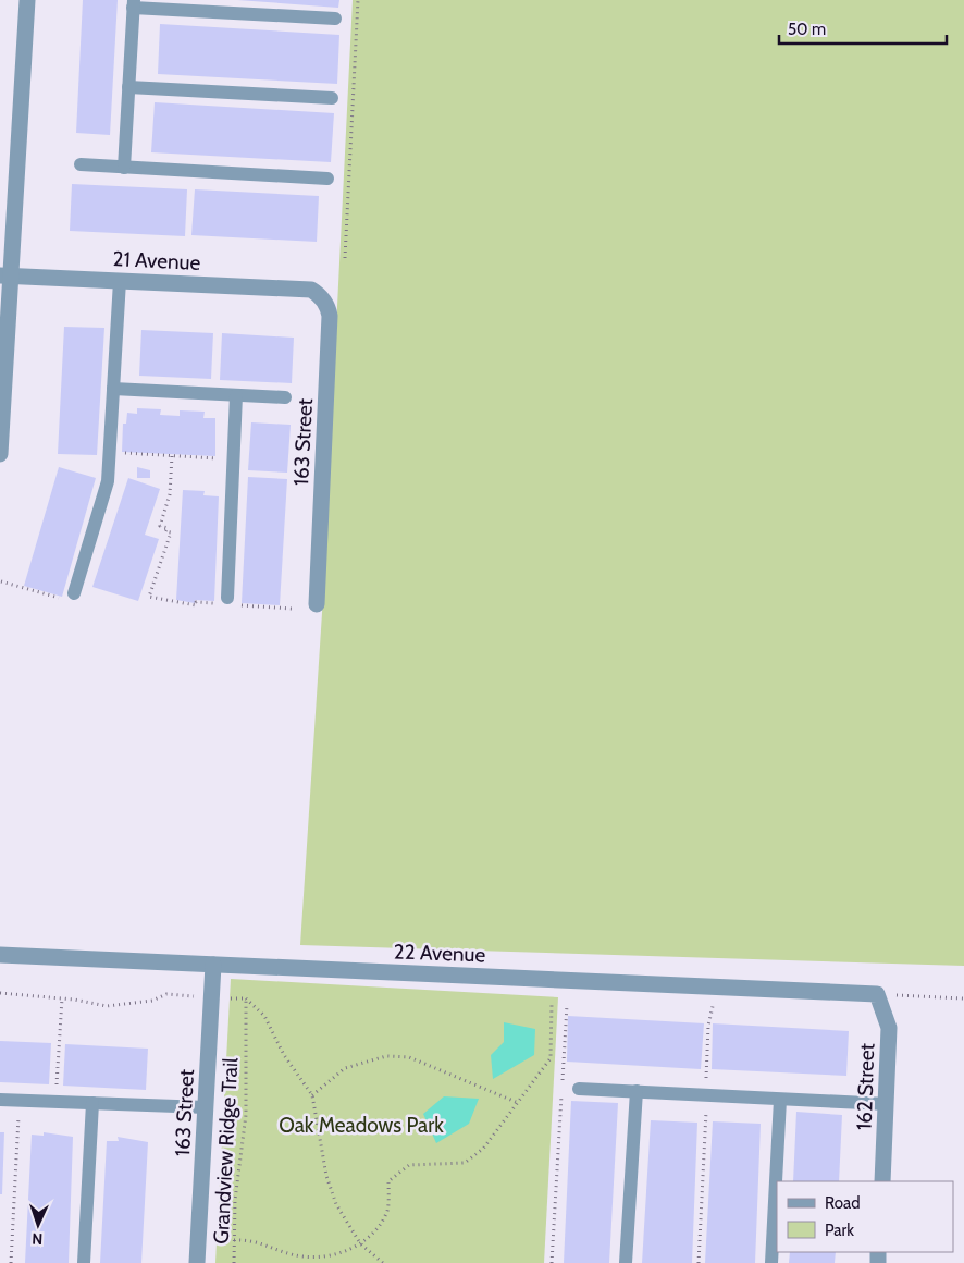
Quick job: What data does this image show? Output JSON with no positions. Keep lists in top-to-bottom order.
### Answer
{
  "streets": {
    "street": [
      "21 Avenue",
      "163 Street",
      "22 Avenue",
      "162 Street"
    ],
    "path": ["Grandview Ridge Trail"]
  },
  "crossings": [
    ["21 Avenue", "163 Street"],
    ["163 Street", "22 Avenue"],
    ["22 Avenue", "162 Street"]
  ],
  "parks": ["Oak Meadows Park"],
  "legend": ["Road", "Park"],
  "scale_bar": "50 m",
  "north": "bottom"
}
